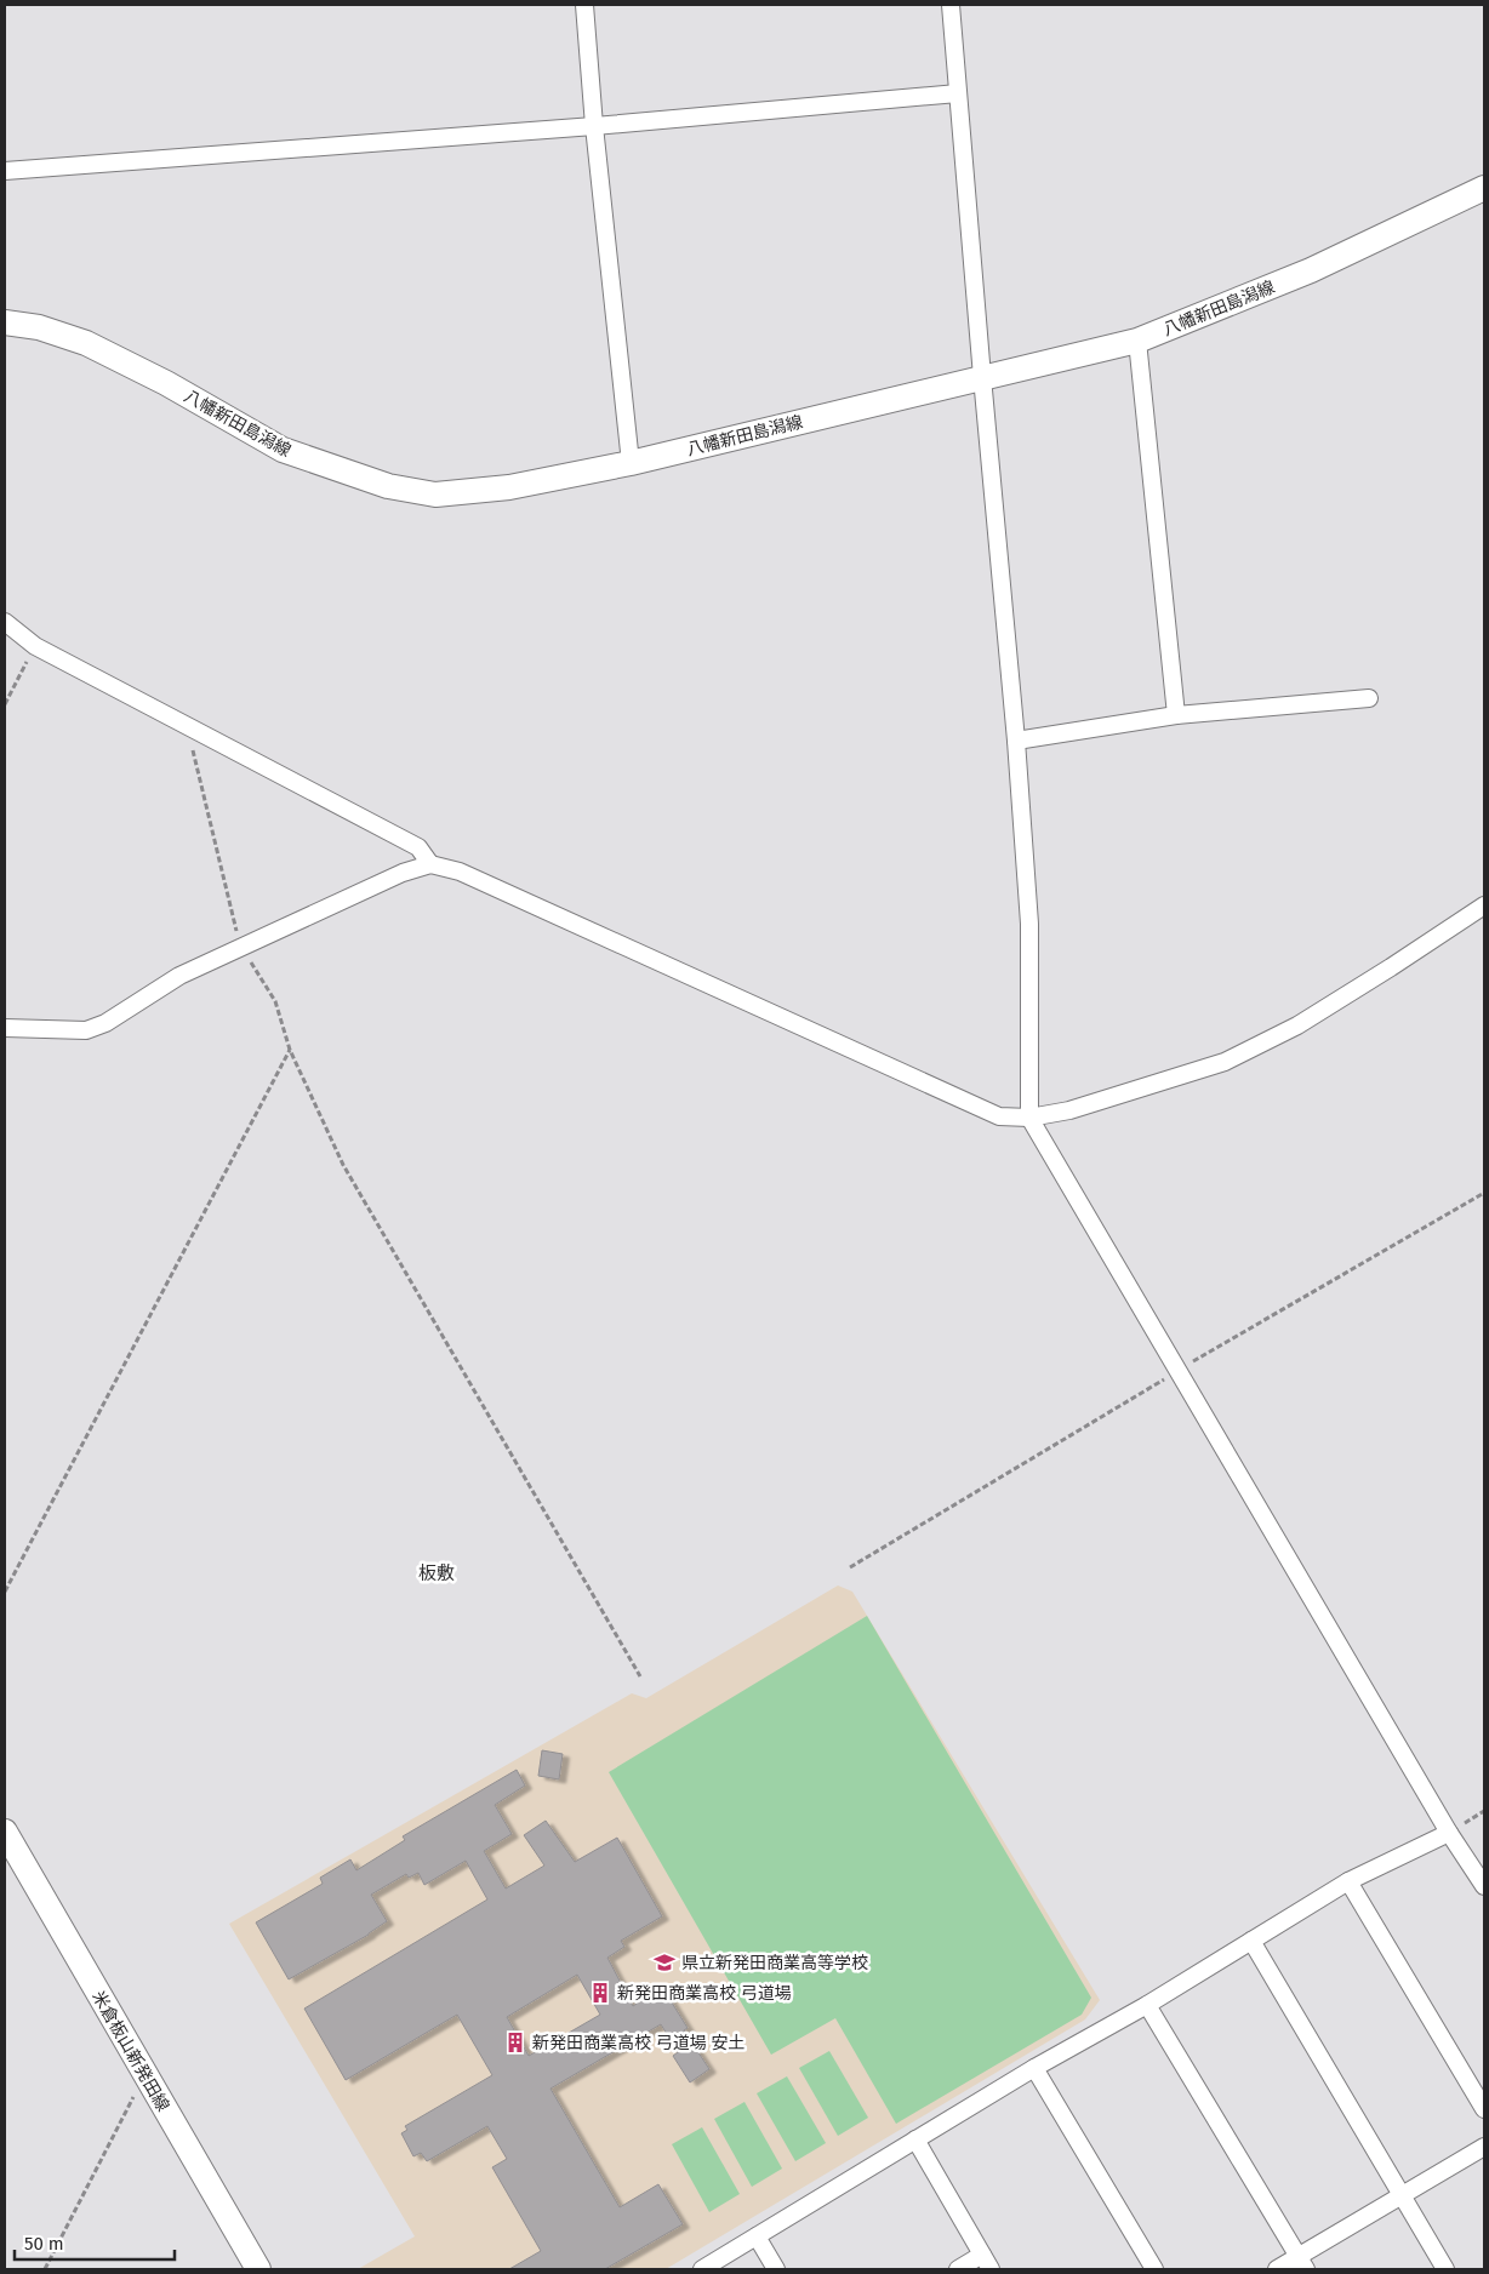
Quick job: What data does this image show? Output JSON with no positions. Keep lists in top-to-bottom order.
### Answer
{
  "streets": {
    "main road": ["八幡新田島潟線", "米倉板山新発田線"]
  },
  "districts": ["板敷"],
  "places": {
    "school or university": ["県立新発田商業高等学校"],
    "building": ["新発田商業高校 弓道場", "新発田商業高校 弓道場 安土"]
  },
  "scale_bar": "50 m"
}
